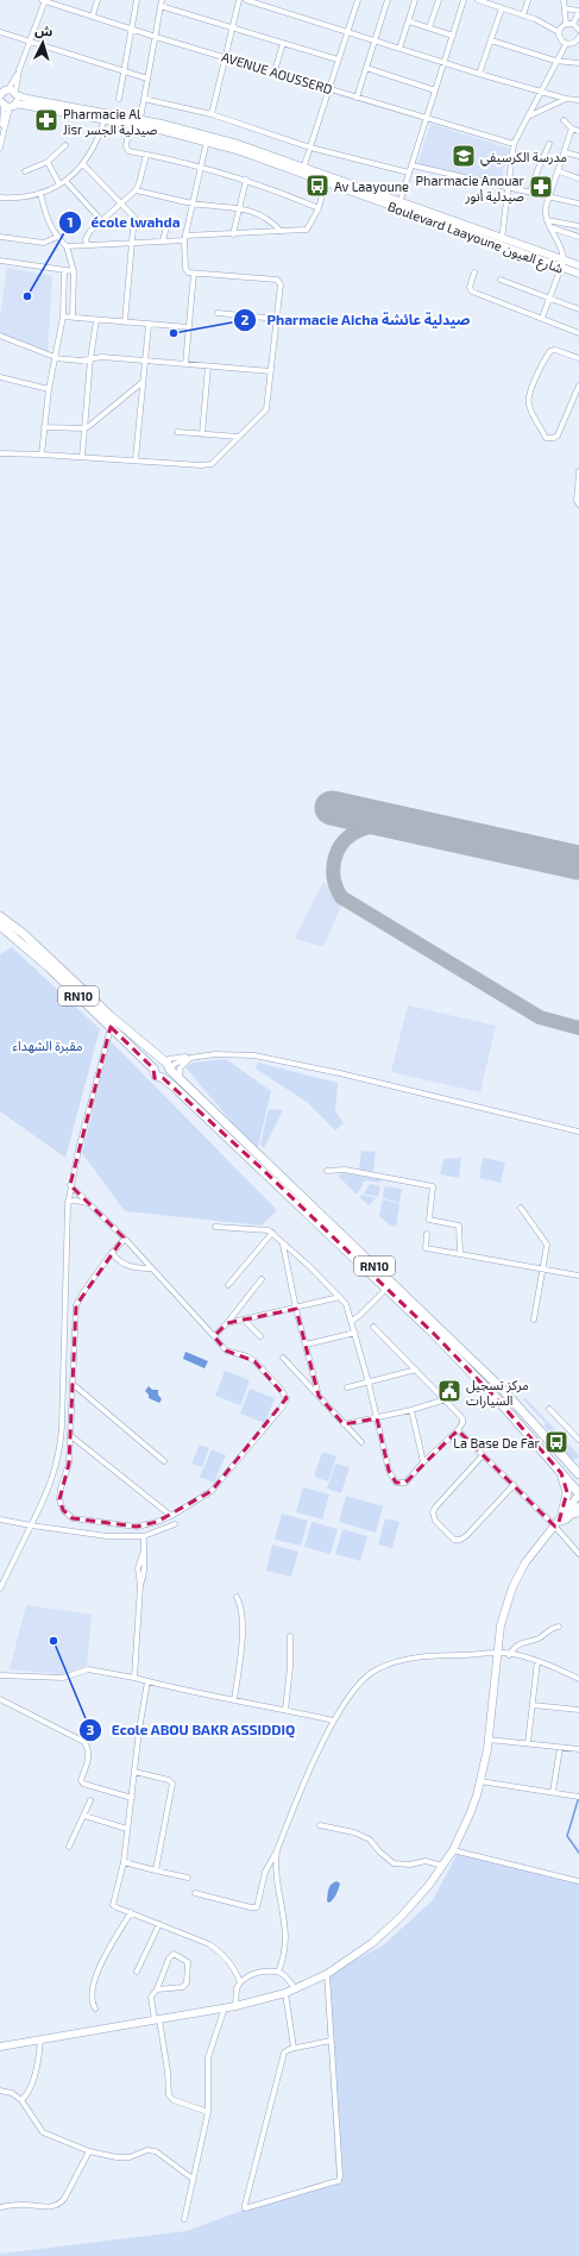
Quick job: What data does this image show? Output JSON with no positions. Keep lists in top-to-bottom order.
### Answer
{
  "streets": {
    "main road": ["RN10"],
    "street": ["AVENUE AOUSSERD", "Boulevard Laayoune شارع العيون"]
  },
  "parks": ["مقبرة الشهداء"],
  "places": {
    "pharmacy": ["Pharmacie Al Jisr صيدلية الجسر", "Pharmacie Anouar صيدلية أنور"],
    "school or university": ["مدرسة الكرسيفي"],
    "bus stop": ["Av Laayoune", "La Base De Far"],
    "other": ["école lwahda", "Pharmacie Aicha صيدلية عائشة", "Ecole ABOU BAKR ASSIDDIQ"],
    "public building": ["مركز تسجيل السيارات"]
  },
  "north": "top"
}
